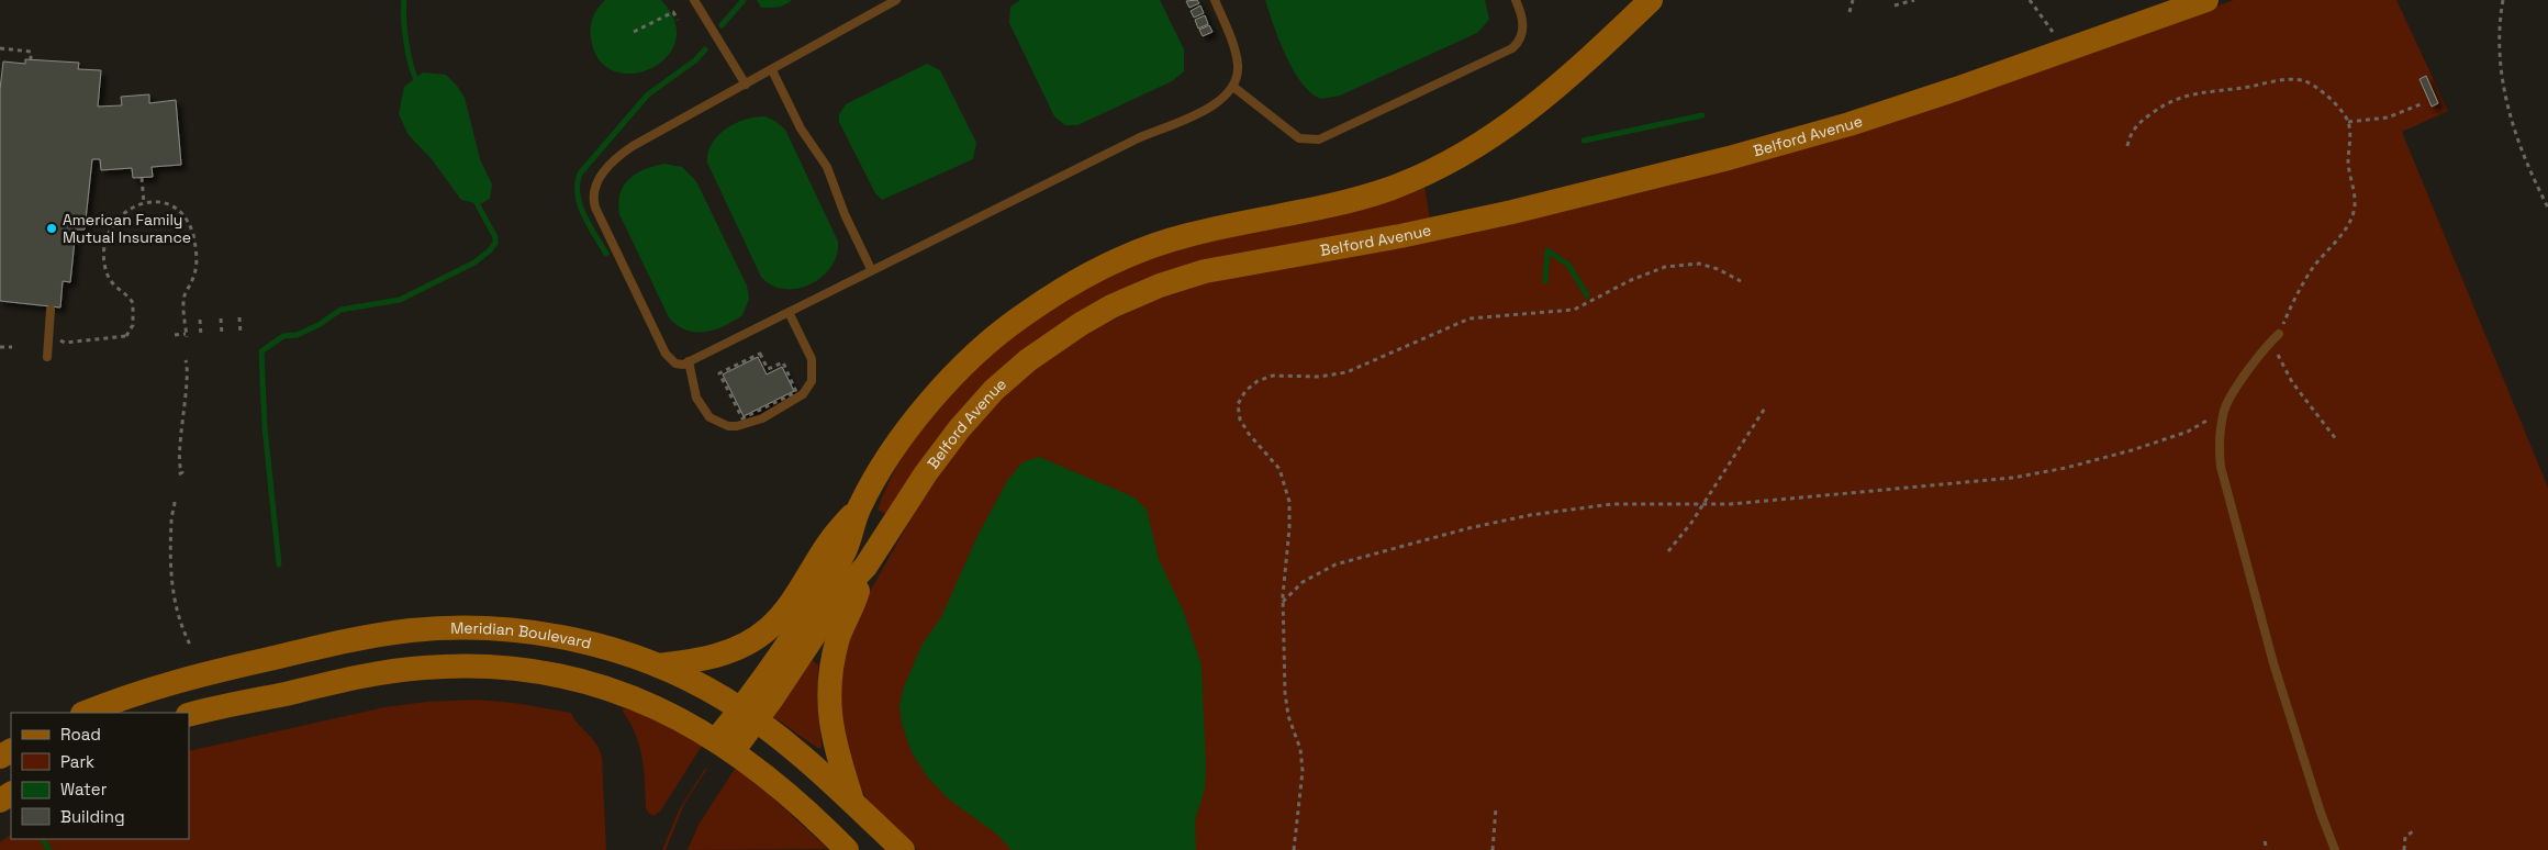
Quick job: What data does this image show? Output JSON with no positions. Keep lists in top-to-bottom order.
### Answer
{
  "streets": {
    "main road": ["Belford Avenue", "Meridian Boulevard"]
  },
  "crossings": [
    ["Belford Avenue", "Meridian Boulevard"]
  ],
  "places": ["American Family Mutual Insurance"],
  "legend": [
    "Road",
    "Park",
    "Water",
    "Building"
  ]
}
